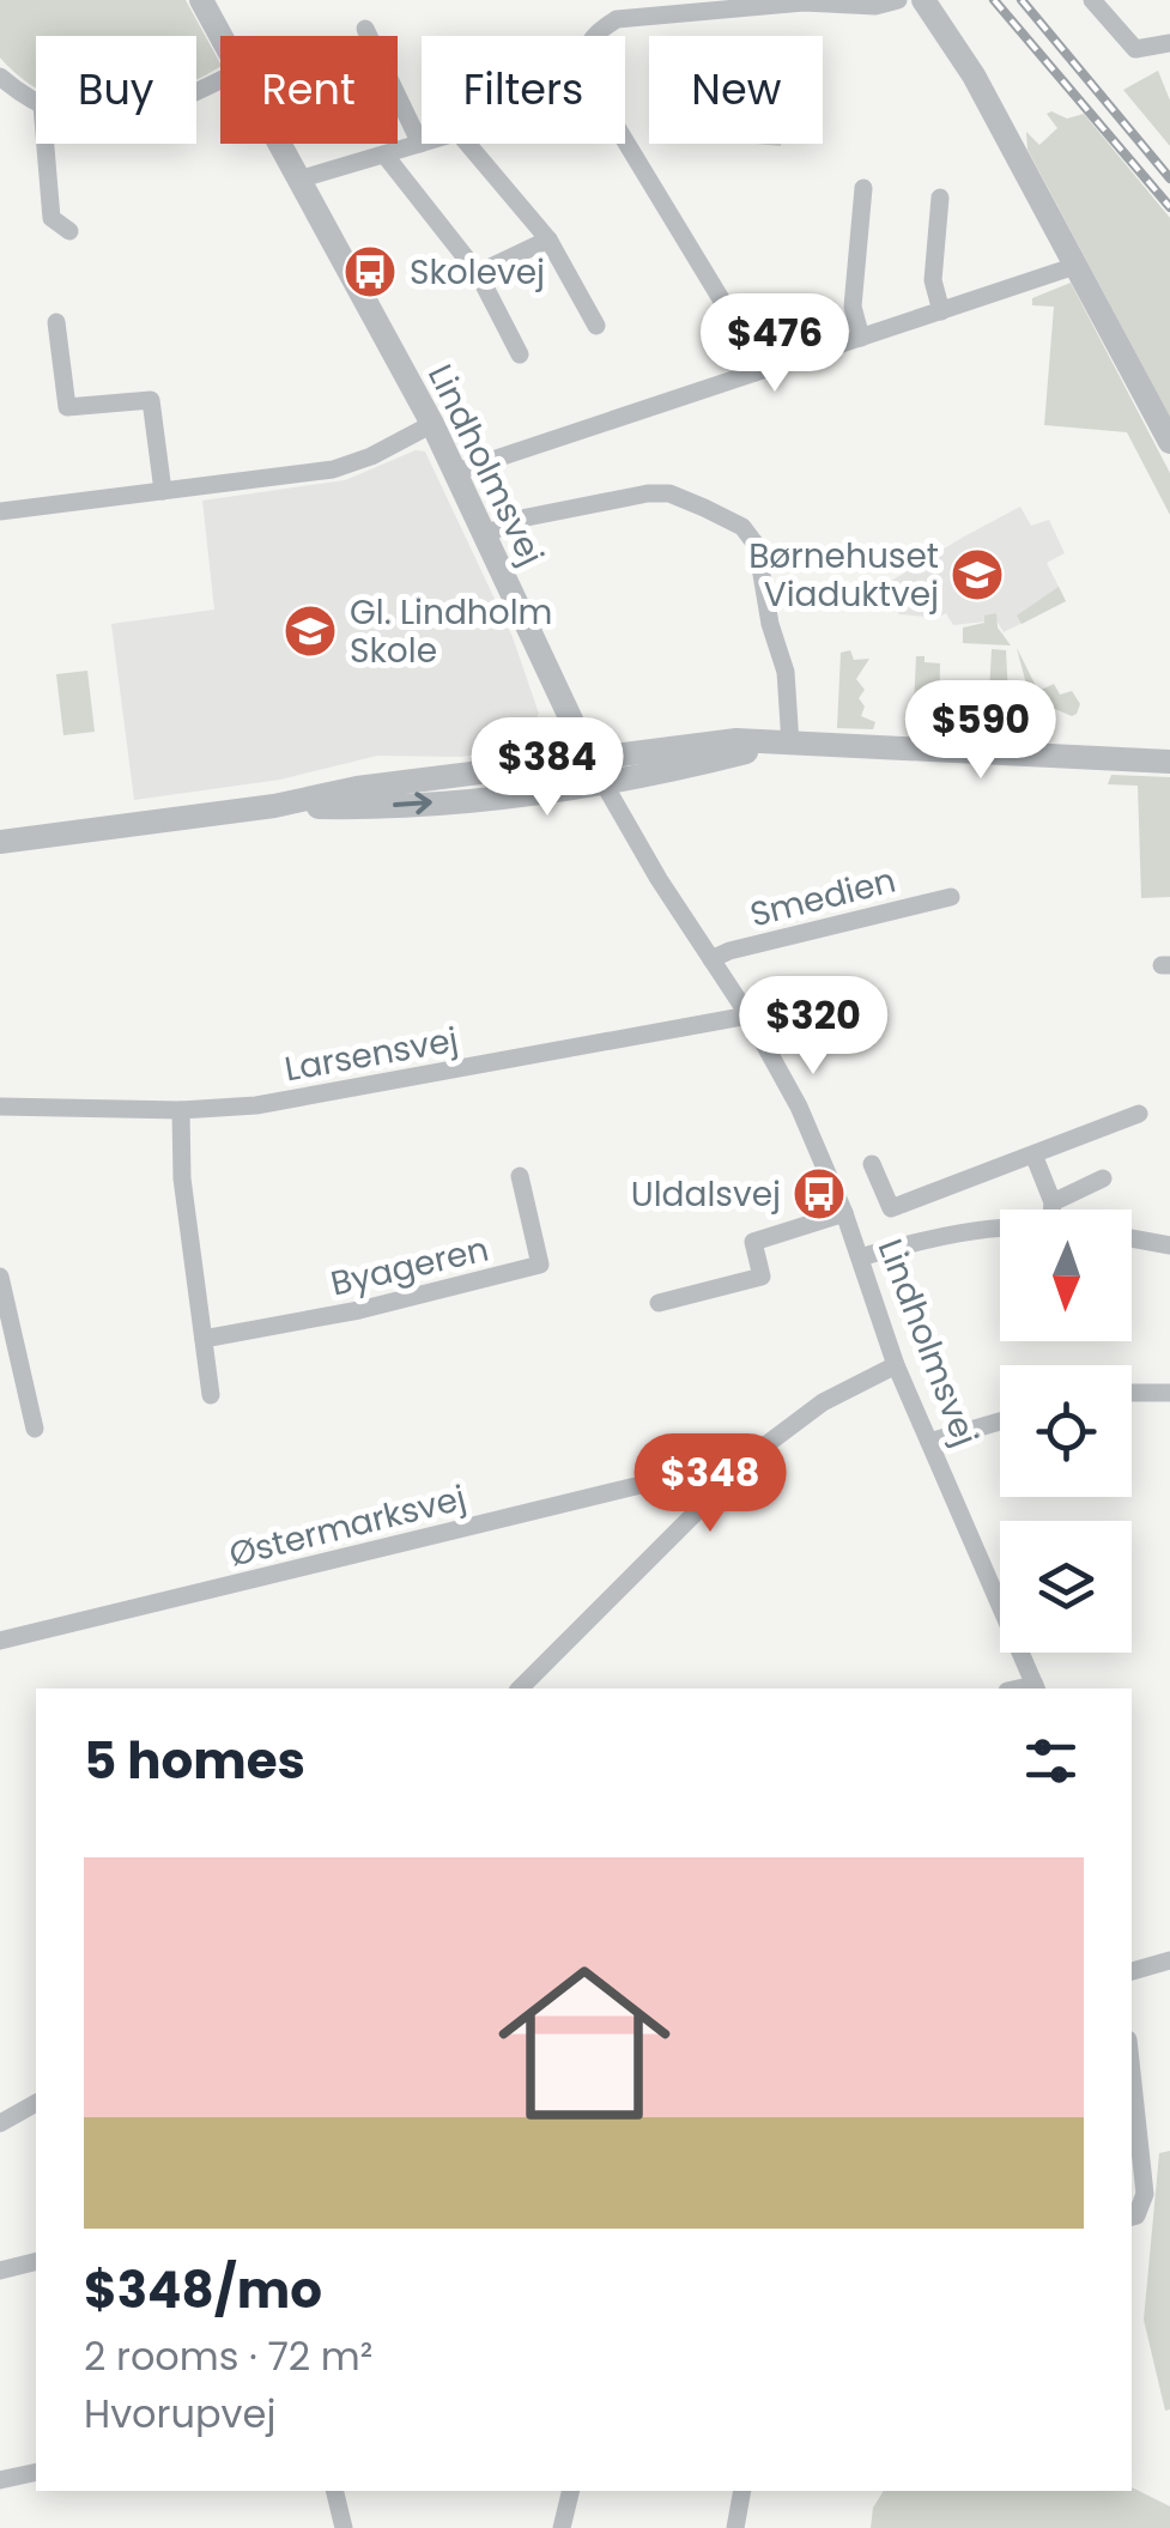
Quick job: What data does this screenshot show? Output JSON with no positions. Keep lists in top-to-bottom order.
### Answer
{
  "streets": {
    "street": [
      "Lindholmsvej",
      "Smedien",
      "Larsensvej",
      "Byageren",
      "Østermarksvej"
    ]
  },
  "crossings": [
    ["Lindholmsvej", "Smedien"],
    ["Lindholmsvej", "Larsensvej"]
  ],
  "places": {
    "bus stop": ["Skolevej", "Uldalsvej"],
    "school or university": ["Børnehuset Viaduktvej", "Gl. Lindholm Skole"]
  },
  "north": "bottom",
  "page": {
    "chip": [
      "Buy",
      "Rent",
      "Filters",
      "New"
    ],
    "price": [
      "$476",
      "$590",
      "$384",
      "$320",
      "$348"
    ],
    "heading": "5 homes",
    "list": [
      {
        "name": "$348/mo",
        "note": "2 rooms · 72 m² · Hvorupvej"
      }
    ]
  }
}
